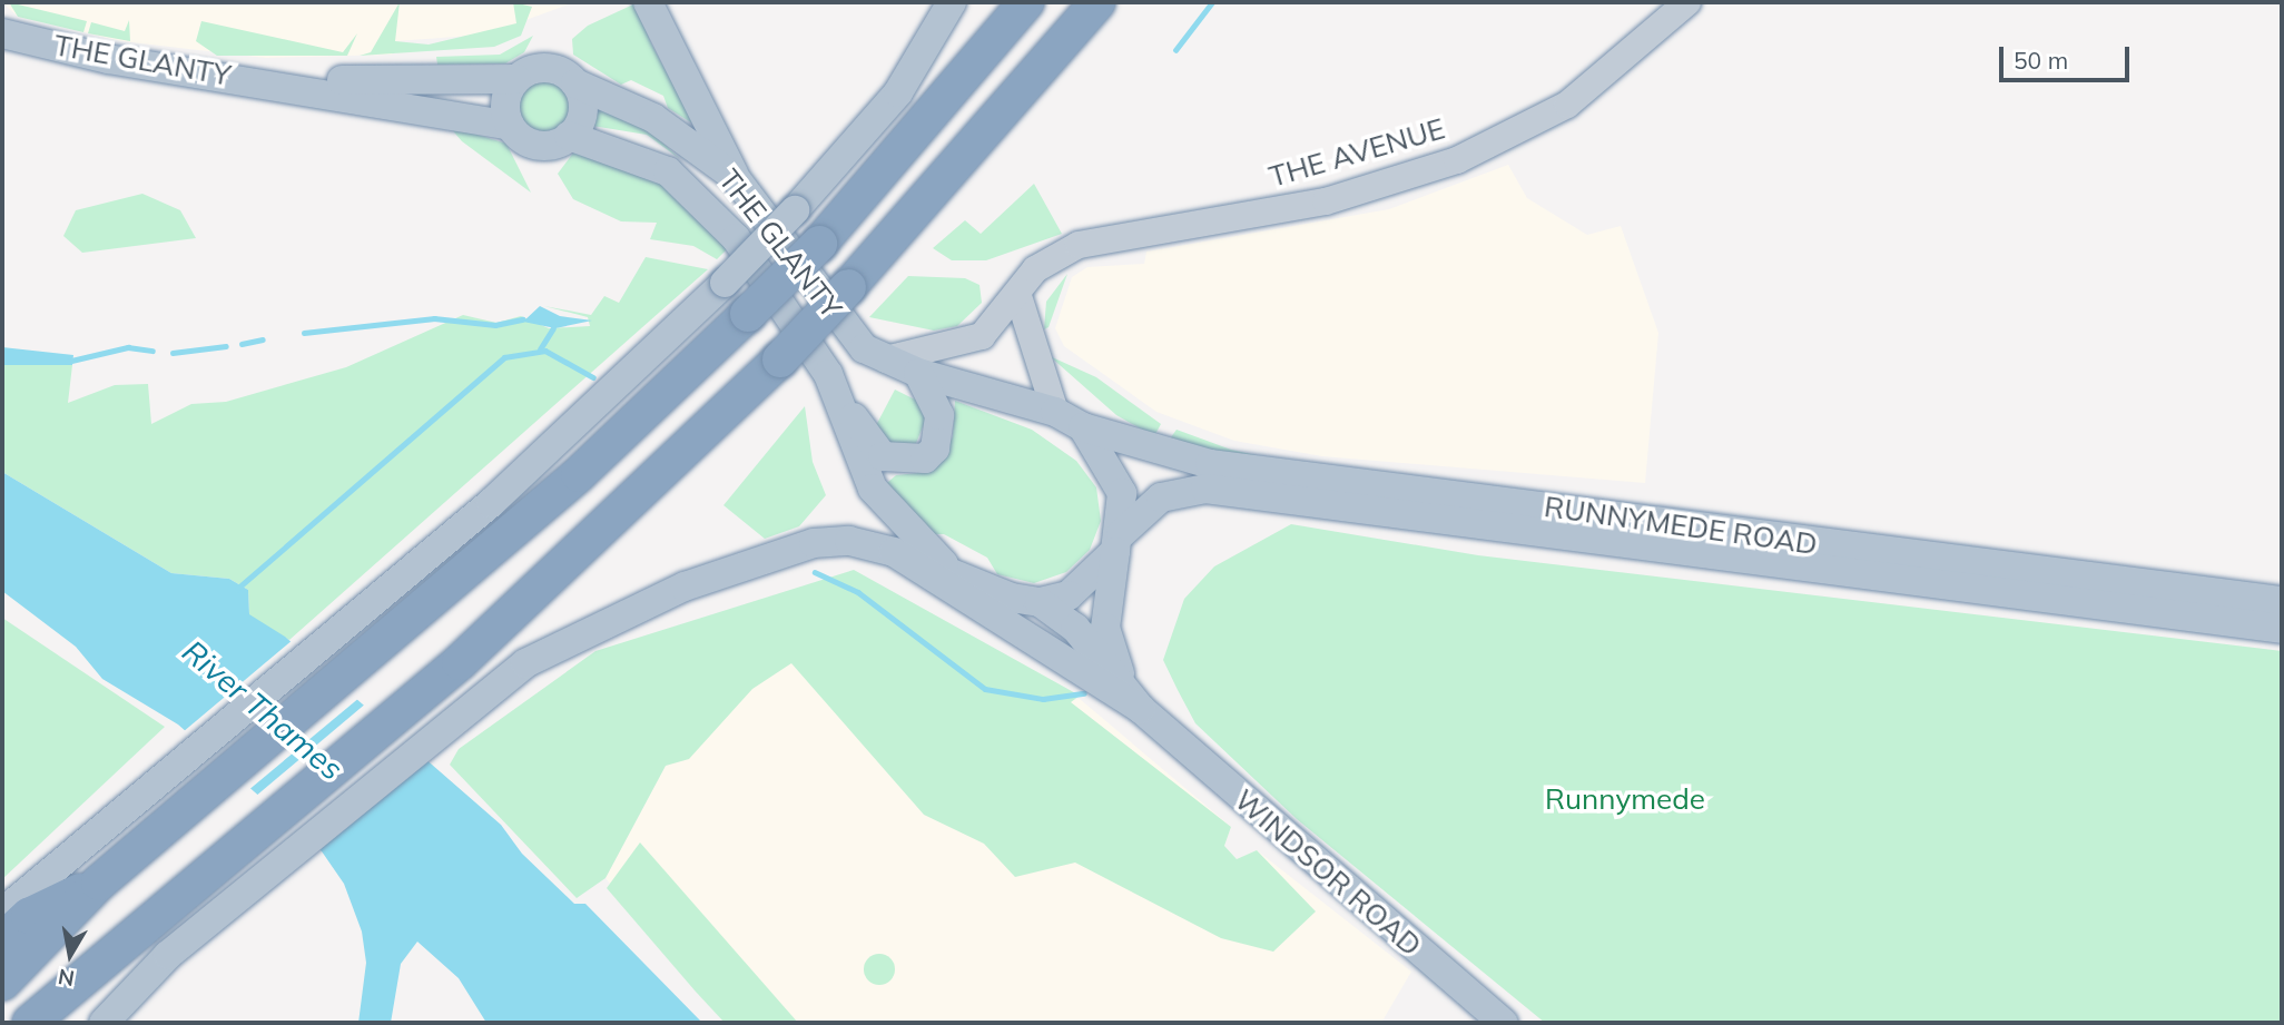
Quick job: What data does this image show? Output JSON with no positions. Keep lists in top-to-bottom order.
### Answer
{
  "streets": {
    "main road": [
      "THE GLANTY",
      "THE AVENUE",
      "RUNNYMEDE ROAD",
      "WINDSOR ROAD"
    ]
  },
  "crossings": [
    ["THE GLANTY", "RUNNYMEDE ROAD"],
    ["THE AVENUE", "RUNNYMEDE ROAD"],
    ["RUNNYMEDE ROAD", "WINDSOR ROAD"]
  ],
  "water": ["River Thames"],
  "parks": ["Runnymede"],
  "scale_bar": "50 m",
  "north": "bottom"
}
